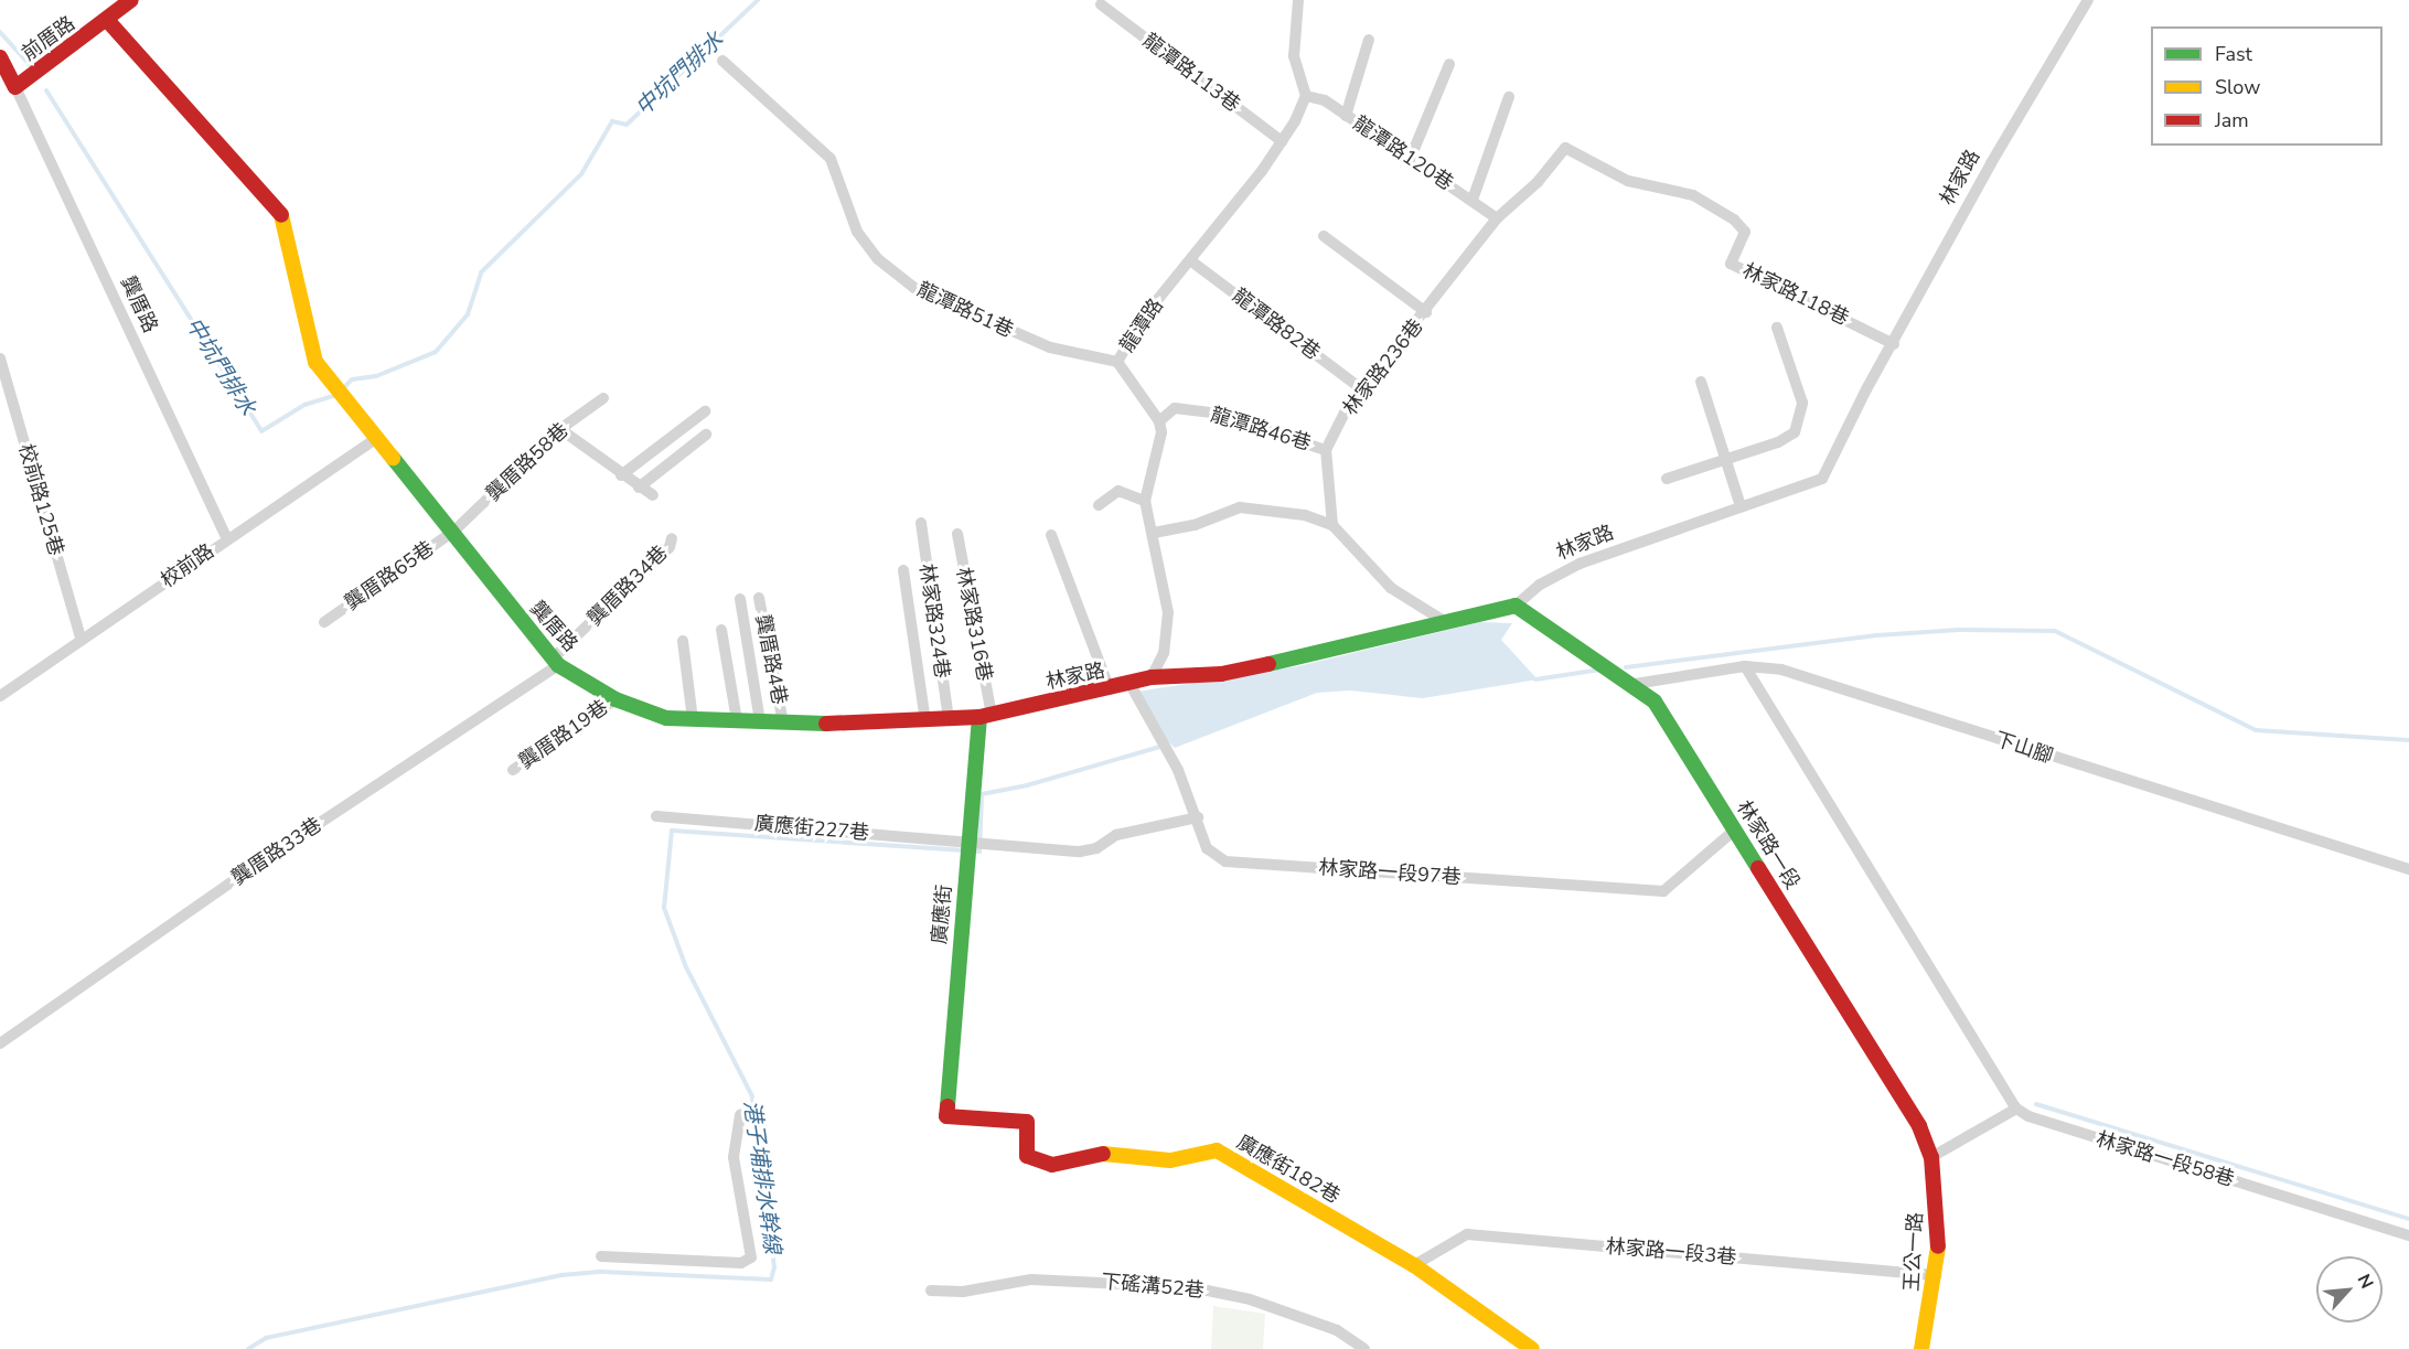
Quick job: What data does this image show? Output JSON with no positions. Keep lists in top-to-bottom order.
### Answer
{
  "streets": {
    "street": [
      "前厝路",
      "龍潭路113巷",
      "龍潭路120巷",
      "林家路",
      "林家路118巷",
      "龔厝路",
      "龍潭路51巷",
      "龍潭路82巷",
      "龍潭路",
      "林家路236巷",
      "龍潭路46巷",
      "龔厝路58巷",
      "校前路125巷",
      "校前路",
      "龔厝路65巷",
      "龔厝路34巷",
      "林家路324巷",
      "林家路316巷",
      "龔厝路4巷",
      "龔厝路19巷",
      "下山腳",
      "廣應街227巷",
      "林家路一段",
      "龔厝路33巷",
      "林家路一段97巷",
      "廣應街",
      "林家路一段58巷",
      "廣應街182巷",
      "林家路一段3巷",
      "王公一路",
      "下磘溝52巷"
    ]
  },
  "crossings": [
    ["前厝路", "龔厝路"],
    ["龍潭路113巷", "龍潭路"],
    ["龍潭路120巷", "龍潭路"],
    ["龍潭路120巷", "林家路236巷"],
    ["林家路", "林家路118巷"],
    ["林家路", "龔厝路"],
    ["林家路", "林家路324巷"],
    ["林家路", "林家路316巷"],
    ["林家路", "林家路一段"],
    ["林家路", "林家路一段97巷"],
    ["林家路", "廣應街"],
    ["林家路118巷", "林家路236巷"],
    ["龔厝路", "龔厝路58巷"],
    ["龔厝路", "校前路"],
    ["龔厝路", "龔厝路65巷"],
    ["龔厝路", "龔厝路34巷"],
    ["龔厝路", "龔厝路4巷"],
    ["龔厝路", "龔厝路19巷"],
    ["龔厝路", "龔厝路33巷"],
    ["龍潭路51巷", "龍潭路"],
    ["龍潭路82巷", "龍潭路"],
    ["龍潭路82巷", "林家路236巷"],
    ["龍潭路", "龍潭路46巷"],
    ["林家路236巷", "龍潭路46巷"],
    ["龔厝路58巷", "龔厝路65巷"],
    ["校前路125巷", "校前路"],
    ["龔厝路34巷", "龔厝路33巷"],
    ["林家路316巷", "廣應街"],
    ["下山腳", "林家路一段"],
    ["廣應街227巷", "林家路一段97巷"],
    ["廣應街227巷", "廣應街"],
    ["林家路一段", "林家路一段97巷"],
    ["林家路一段", "王公一路"],
    ["廣應街", "廣應街182巷"],
    ["廣應街182巷", "林家路一段3巷"],
    ["林家路一段3巷", "王公一路"]
  ],
  "water": ["中坑門排水", "港子埔排水幹線"],
  "legend": ["Fast", "Slow", "Jam"],
  "north": "top right"
}
